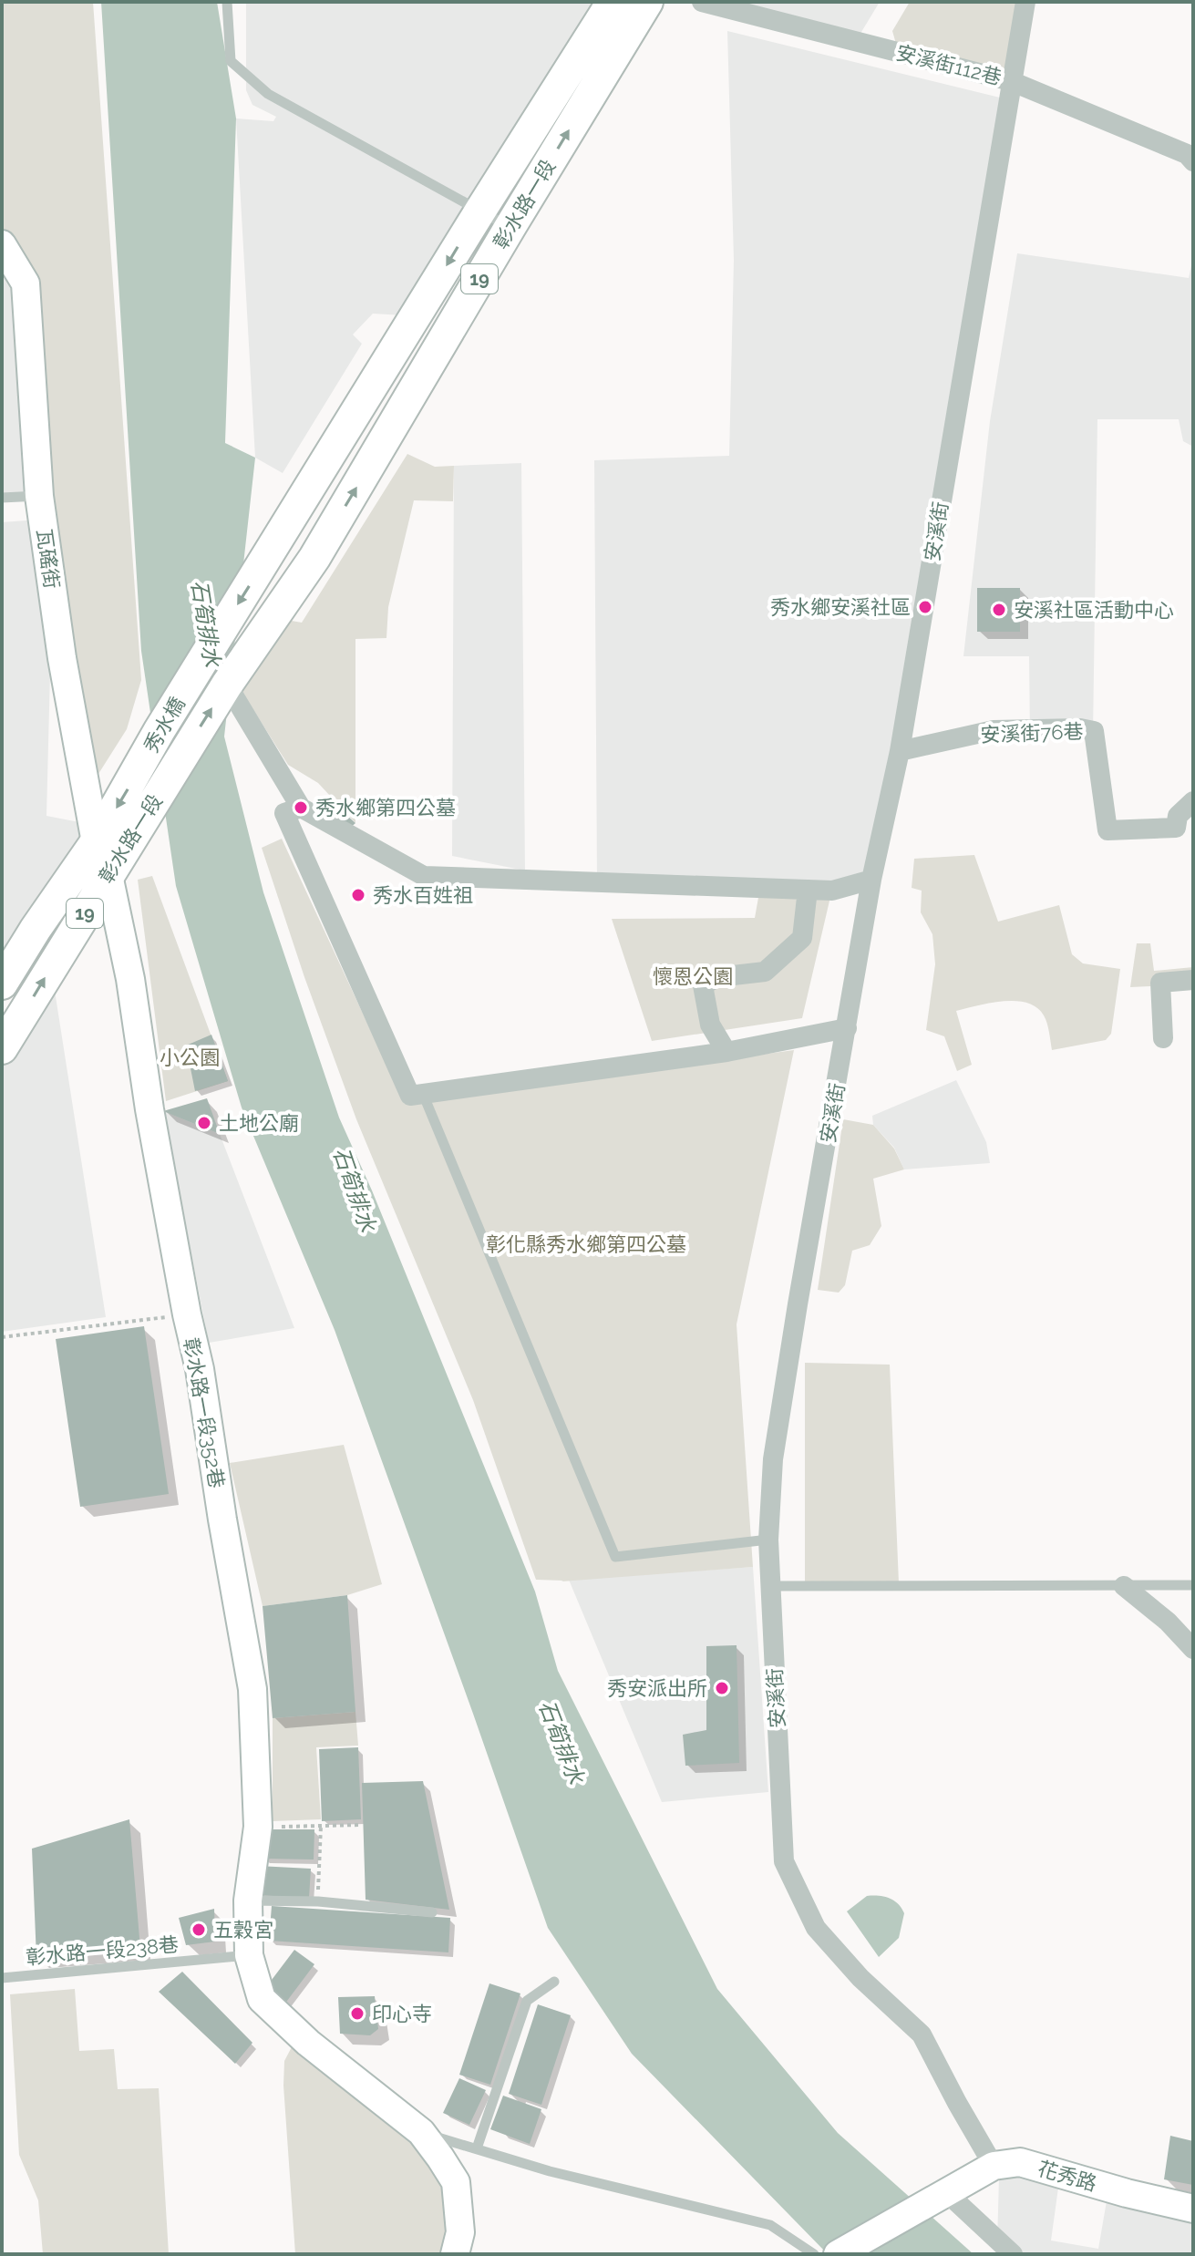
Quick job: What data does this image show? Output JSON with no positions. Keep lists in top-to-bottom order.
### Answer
{
  "streets": {
    "main road": ["彰水路一段", "19", "秀水橋"],
    "street": [
      "安溪街112巷",
      "安溪街",
      "瓦磘街",
      "安溪街76巷",
      "彰水路一段352巷",
      "花秀路"
    ],
    "lane": ["彰水路一段238巷"]
  },
  "crossings": [
    ["安溪街112巷", "安溪街"],
    ["彰水路一段", "瓦磘街"],
    ["彰水路一段", "秀水橋"],
    ["彰水路一段", "彰水路一段352巷"],
    ["安溪街", "安溪街76巷"],
    ["安溪街", "花秀路"],
    ["瓦磘街", "秀水橋"],
    ["瓦磘街", "彰水路一段352巷"],
    ["彰水路一段352巷", "彰水路一段238巷"]
  ],
  "water": ["石筍排水"],
  "parks": ["懷恩公園", "小公園", "彰化縣秀水鄉第四公墓"],
  "places": [
    "秀水鄉安溪社區",
    "安溪社區活動中心",
    "秀水鄉第四公墓",
    "秀水百姓祖",
    "土地公廟",
    "秀安派出所",
    "五穀宮",
    "印心寺"
  ]
}
